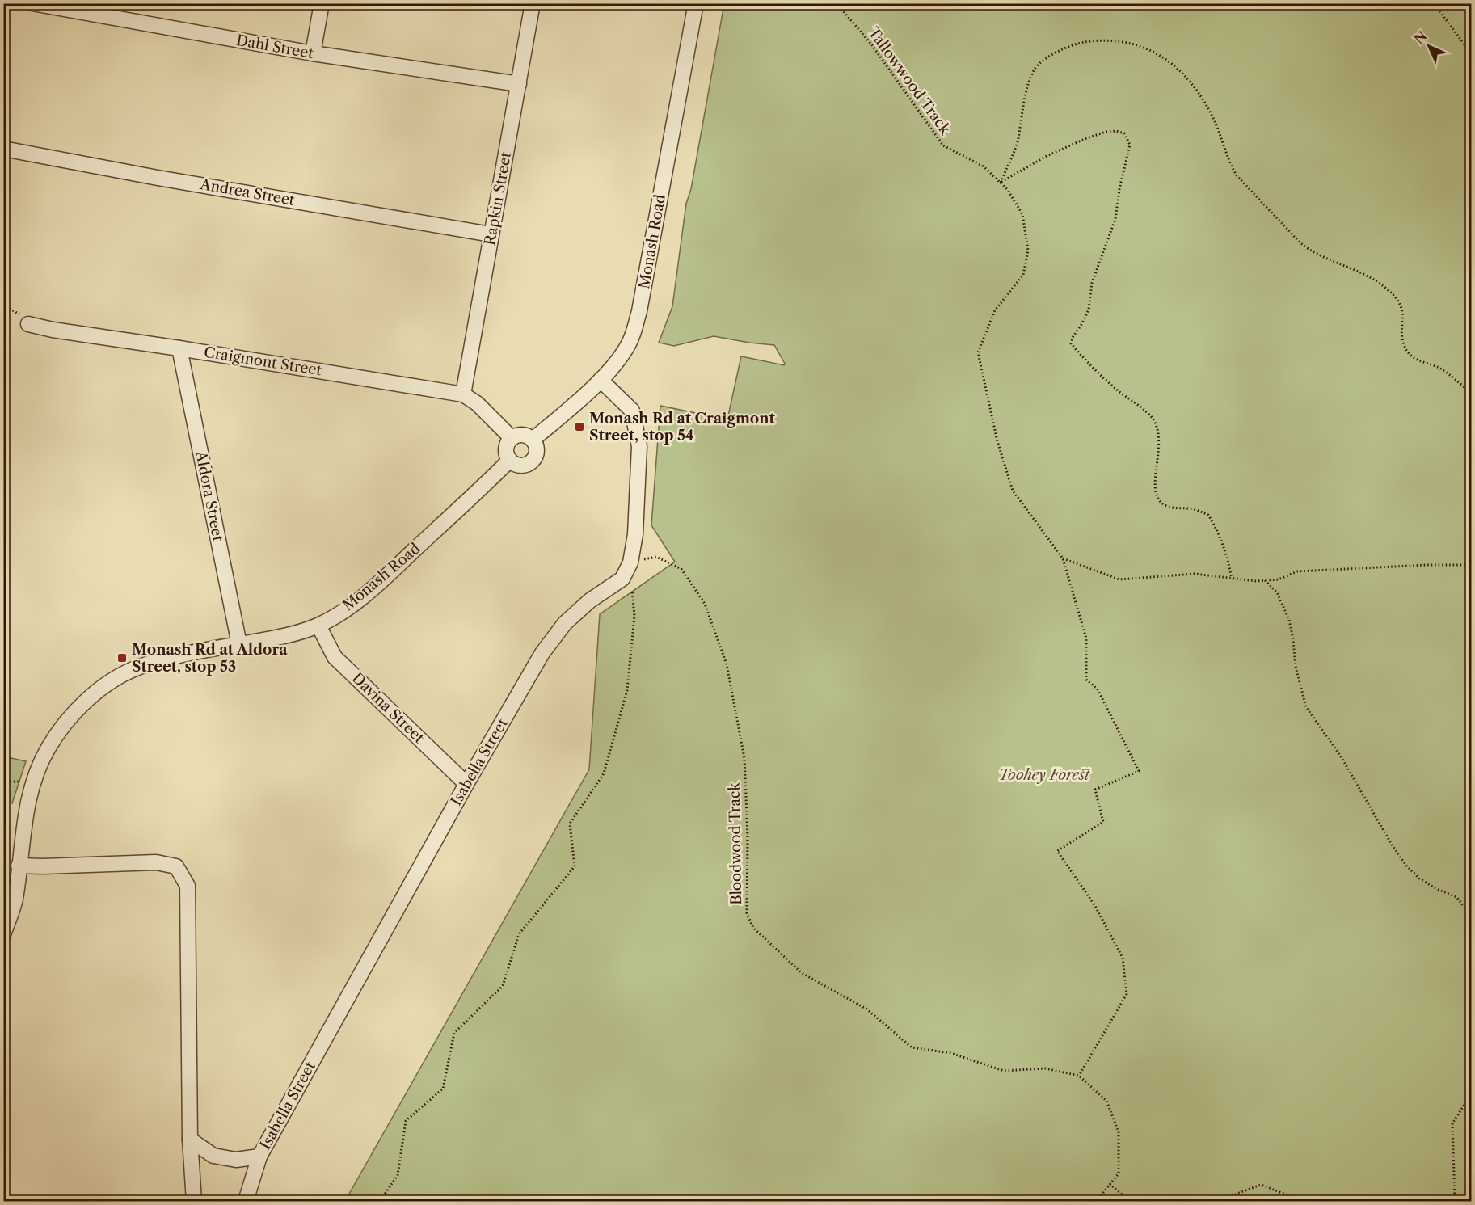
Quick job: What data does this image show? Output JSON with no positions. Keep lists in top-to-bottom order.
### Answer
{
  "streets": {
    "street": [
      "Dahl Street",
      "Andrea Street",
      "Rapkin Street",
      "Monash Road",
      "Craigmont Street",
      "Aldora Street",
      "Davina Street",
      "Isabella Street"
    ],
    "path": ["Tallowwood Track", "Bloodwood Track"]
  },
  "crossings": [
    ["Dahl Street", "Rapkin Street"],
    ["Tallowwood Track", "Bloodwood Track"],
    ["Andrea Street", "Rapkin Street"],
    ["Rapkin Street", "Craigmont Street"],
    ["Monash Road", "Craigmont Street"],
    ["Monash Road", "Aldora Street"],
    ["Monash Road", "Davina Street"],
    ["Monash Road", "Isabella Street"],
    ["Craigmont Street", "Aldora Street"],
    ["Davina Street", "Isabella Street"],
    ["Isabella Street", "Bloodwood Track"]
  ],
  "parks": ["Toohey Forest"],
  "places": {
    "transit": ["Monash Rd at Craigmont Street, stop 54", "Monash Rd at Aldora Street, stop 53"]
  },
  "north": "top left"
}
